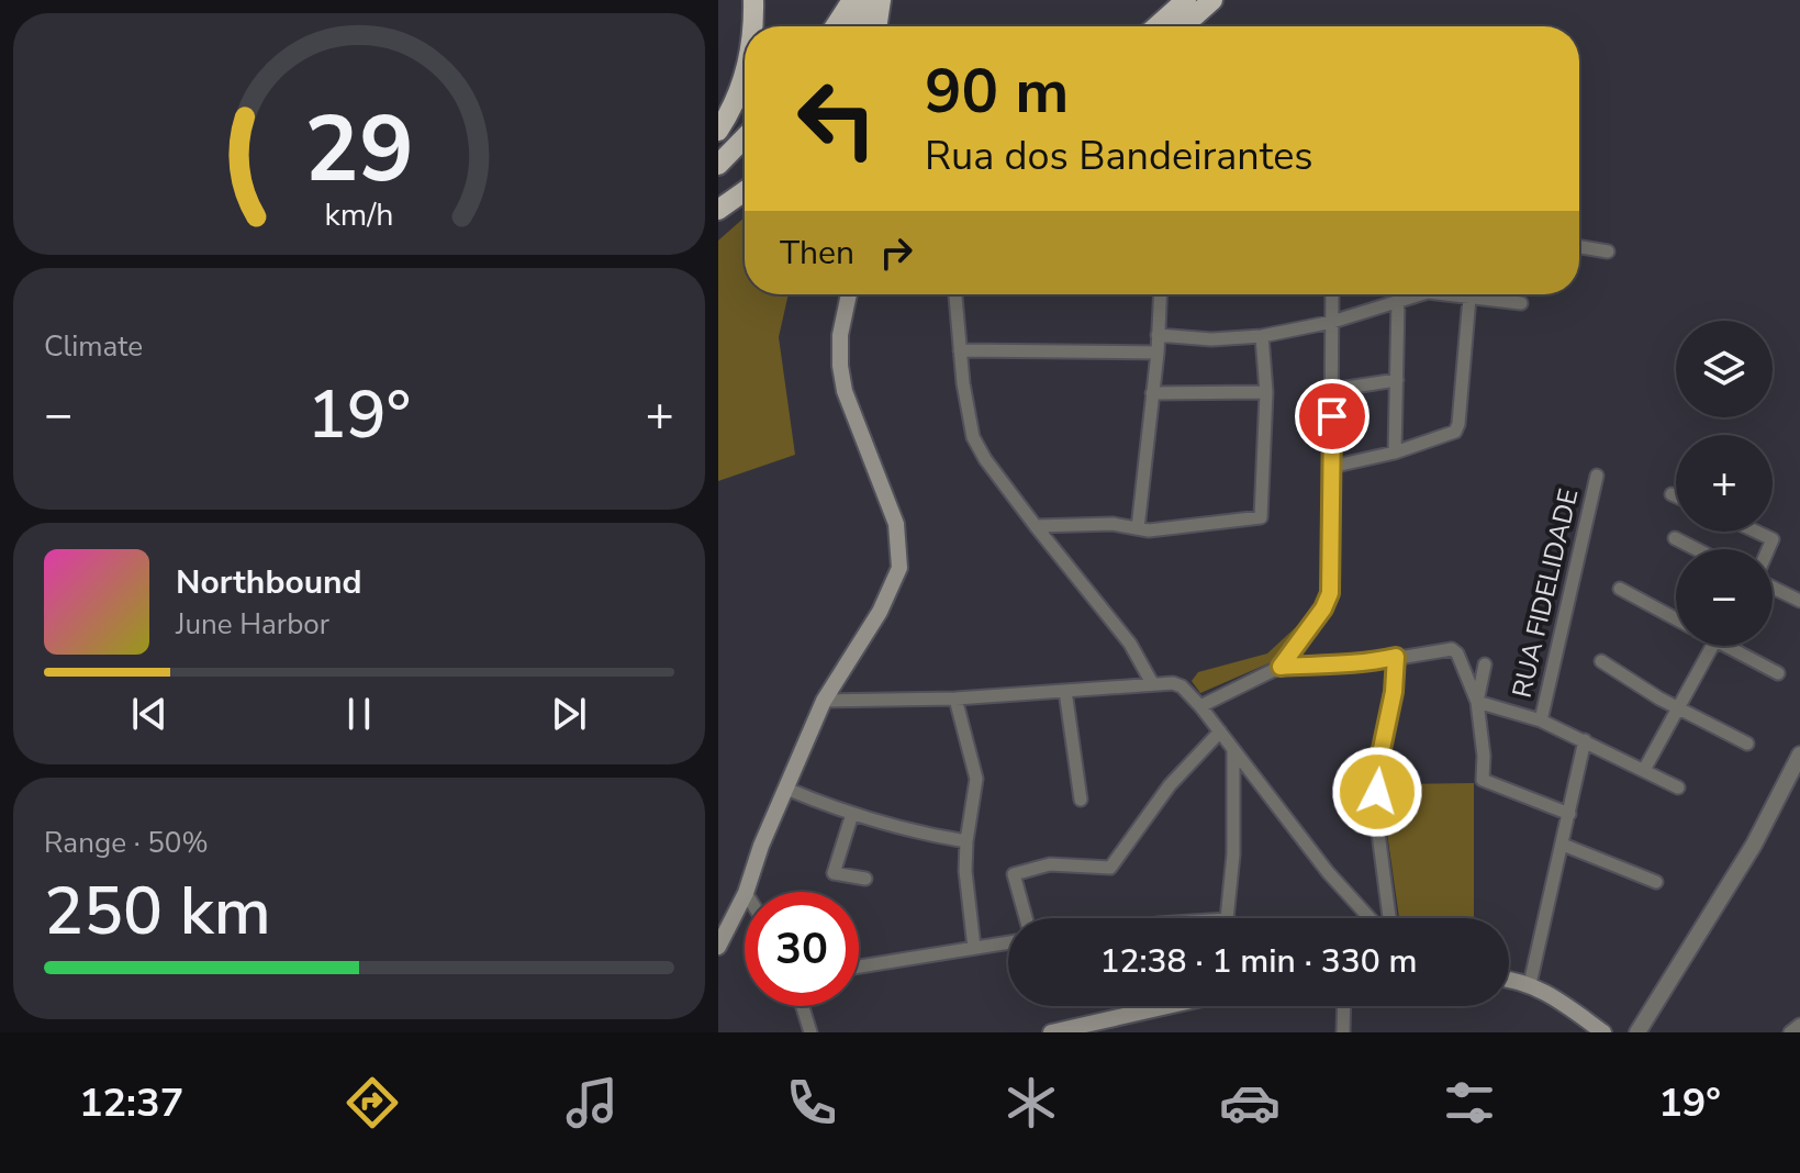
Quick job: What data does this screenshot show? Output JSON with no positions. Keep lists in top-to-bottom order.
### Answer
{
  "streets": {
    "street": ["RUA FIDELIDADE"]
  },
  "page": {
    "turn": ["90 m", "Rua dos Bandeirantes"],
    "then": "Then",
    "tile": [
      "Climate",
      ["Range · 50%", "250 km"]
    ],
    "map_buttons": ["+", "−"],
    "heat": ["−", "19°", "+"],
    "song": ["Northbound", "June Harbor"],
    "limit": "30",
    "trip": "12:38 · 1 min · 330 m",
    "tabs": ["12:37", "19°"],
    "gauge": ["29", "km/h"]
  }
}
